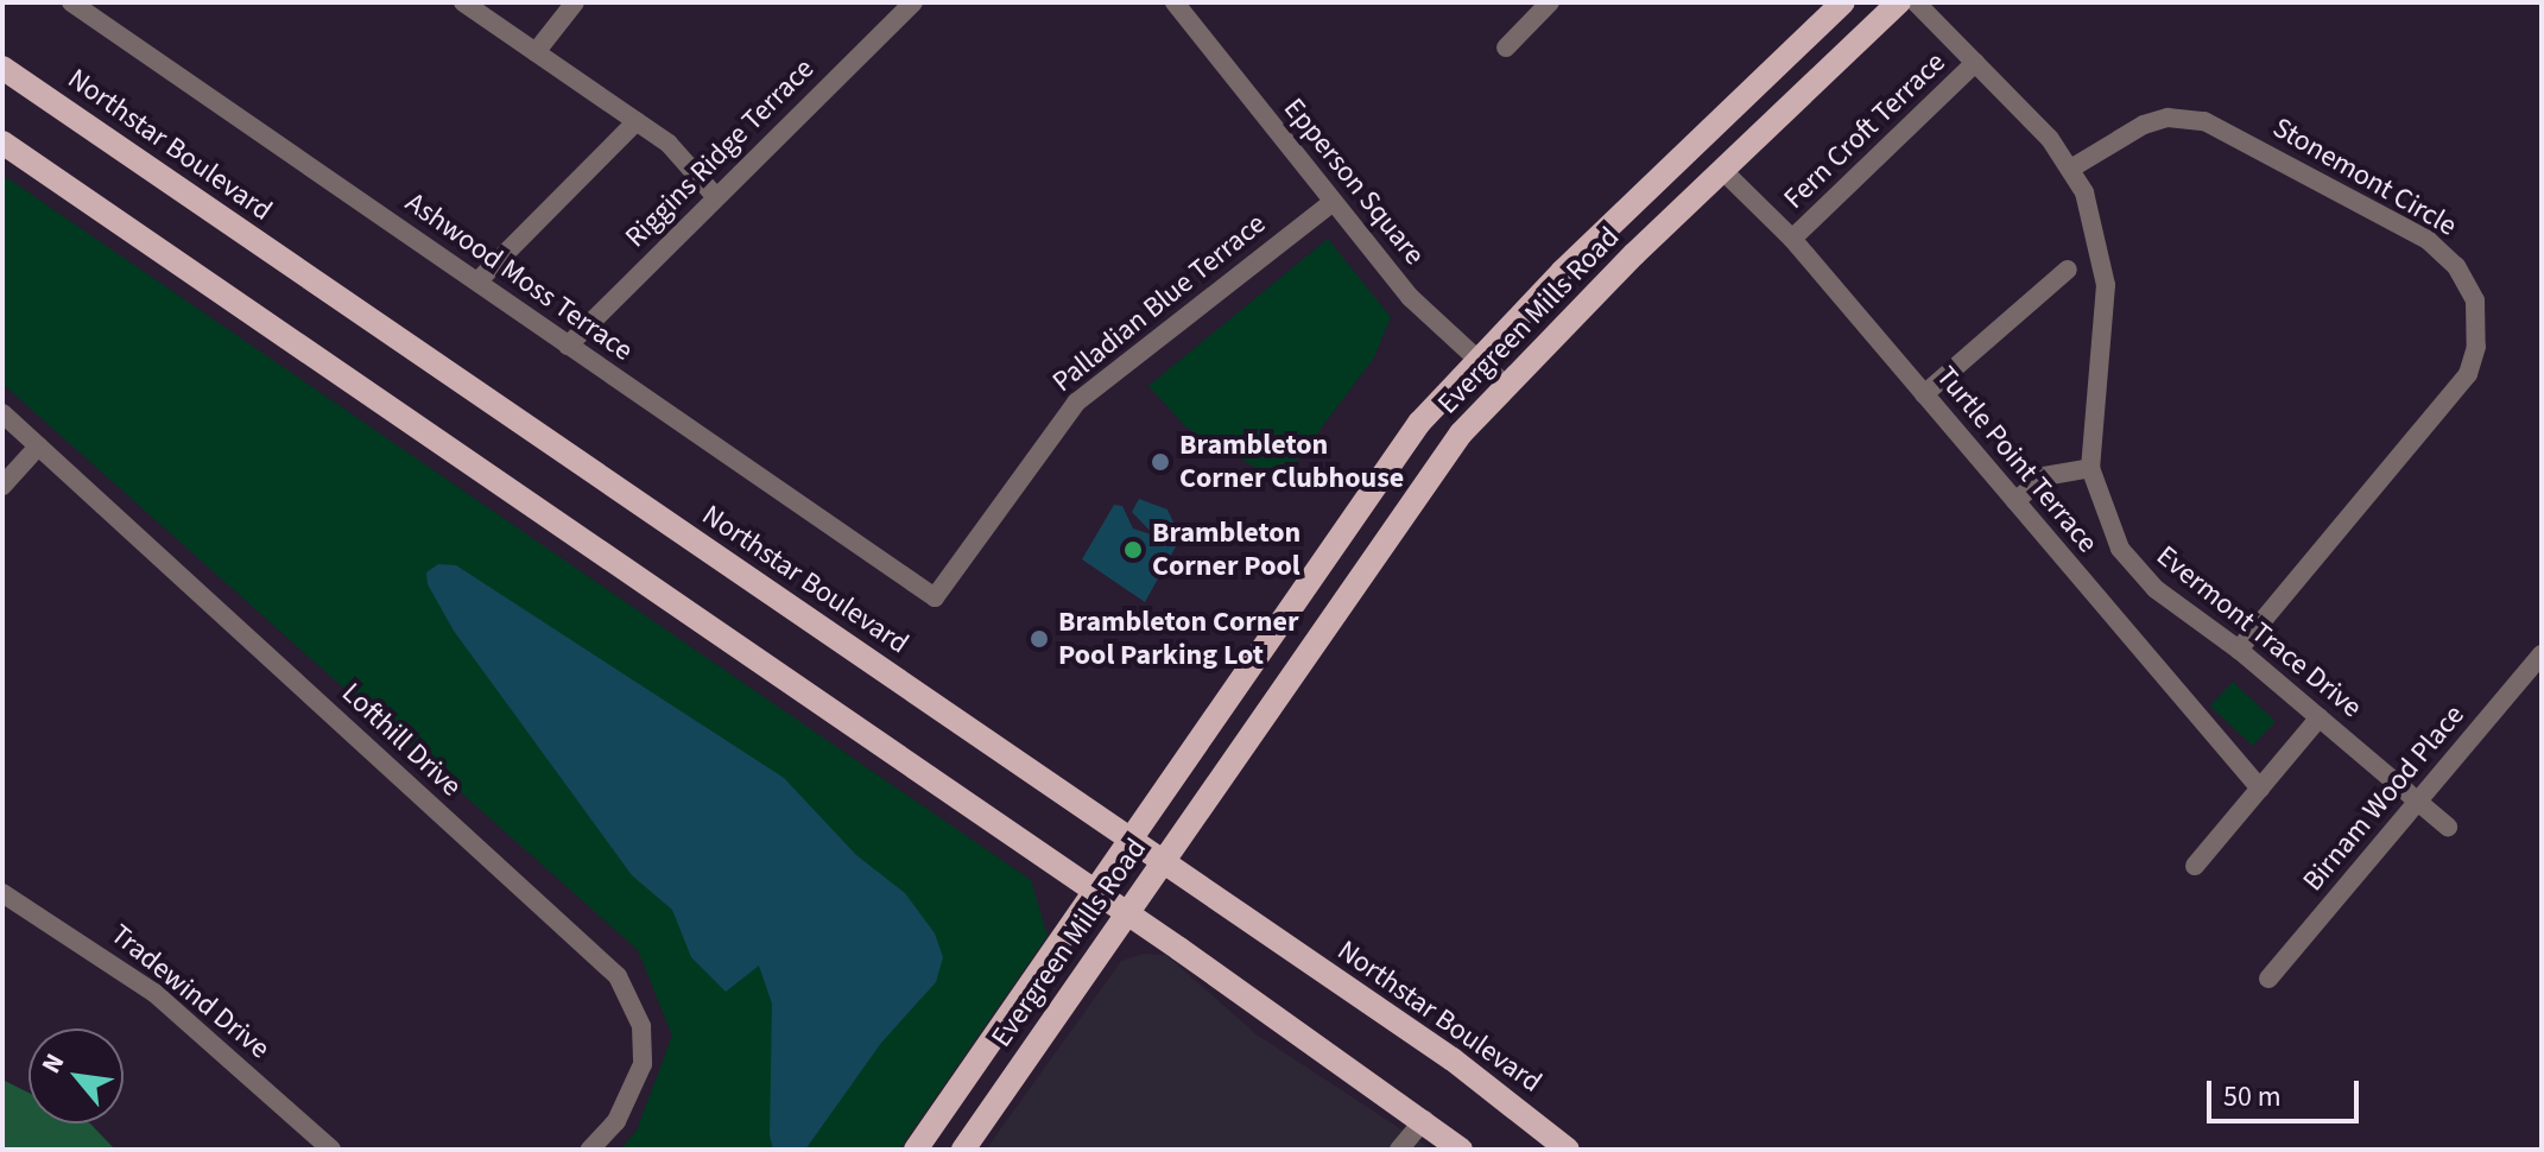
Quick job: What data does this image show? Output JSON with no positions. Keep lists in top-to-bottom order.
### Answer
{
  "streets": {
    "main road": ["Northstar Boulevard", "Evergreen Mills Road"],
    "street": [
      "Fern Croft Terrace",
      "Riggins Ridge Terrace",
      "Stonemont Circle",
      "Epperson Square",
      "Ashwood Moss Terrace",
      "Palladian Blue Terrace",
      "Turtle Point Terrace",
      "Evermont Trace Drive",
      "Lofthill Drive",
      "Birnam Wood Place",
      "Tradewind Drive"
    ]
  },
  "crossings": [
    ["Fern Croft Terrace", "Turtle Point Terrace"],
    ["Fern Croft Terrace", "Evermont Trace Drive"],
    ["Northstar Boulevard", "Evergreen Mills Road"],
    ["Riggins Ridge Terrace", "Ashwood Moss Terrace"],
    ["Stonemont Circle", "Evermont Trace Drive"],
    ["Epperson Square", "Palladian Blue Terrace"],
    ["Epperson Square", "Evergreen Mills Road"],
    ["Ashwood Moss Terrace", "Palladian Blue Terrace"],
    ["Evergreen Mills Road", "Turtle Point Terrace"],
    ["Evermont Trace Drive", "Birnam Wood Place"]
  ],
  "places": ["Brambleton Corner Clubhouse", "Brambleton Corner Pool", "Brambleton Corner Pool Parking Lot"],
  "scale_bar": "50 m",
  "north": "top left"
}
